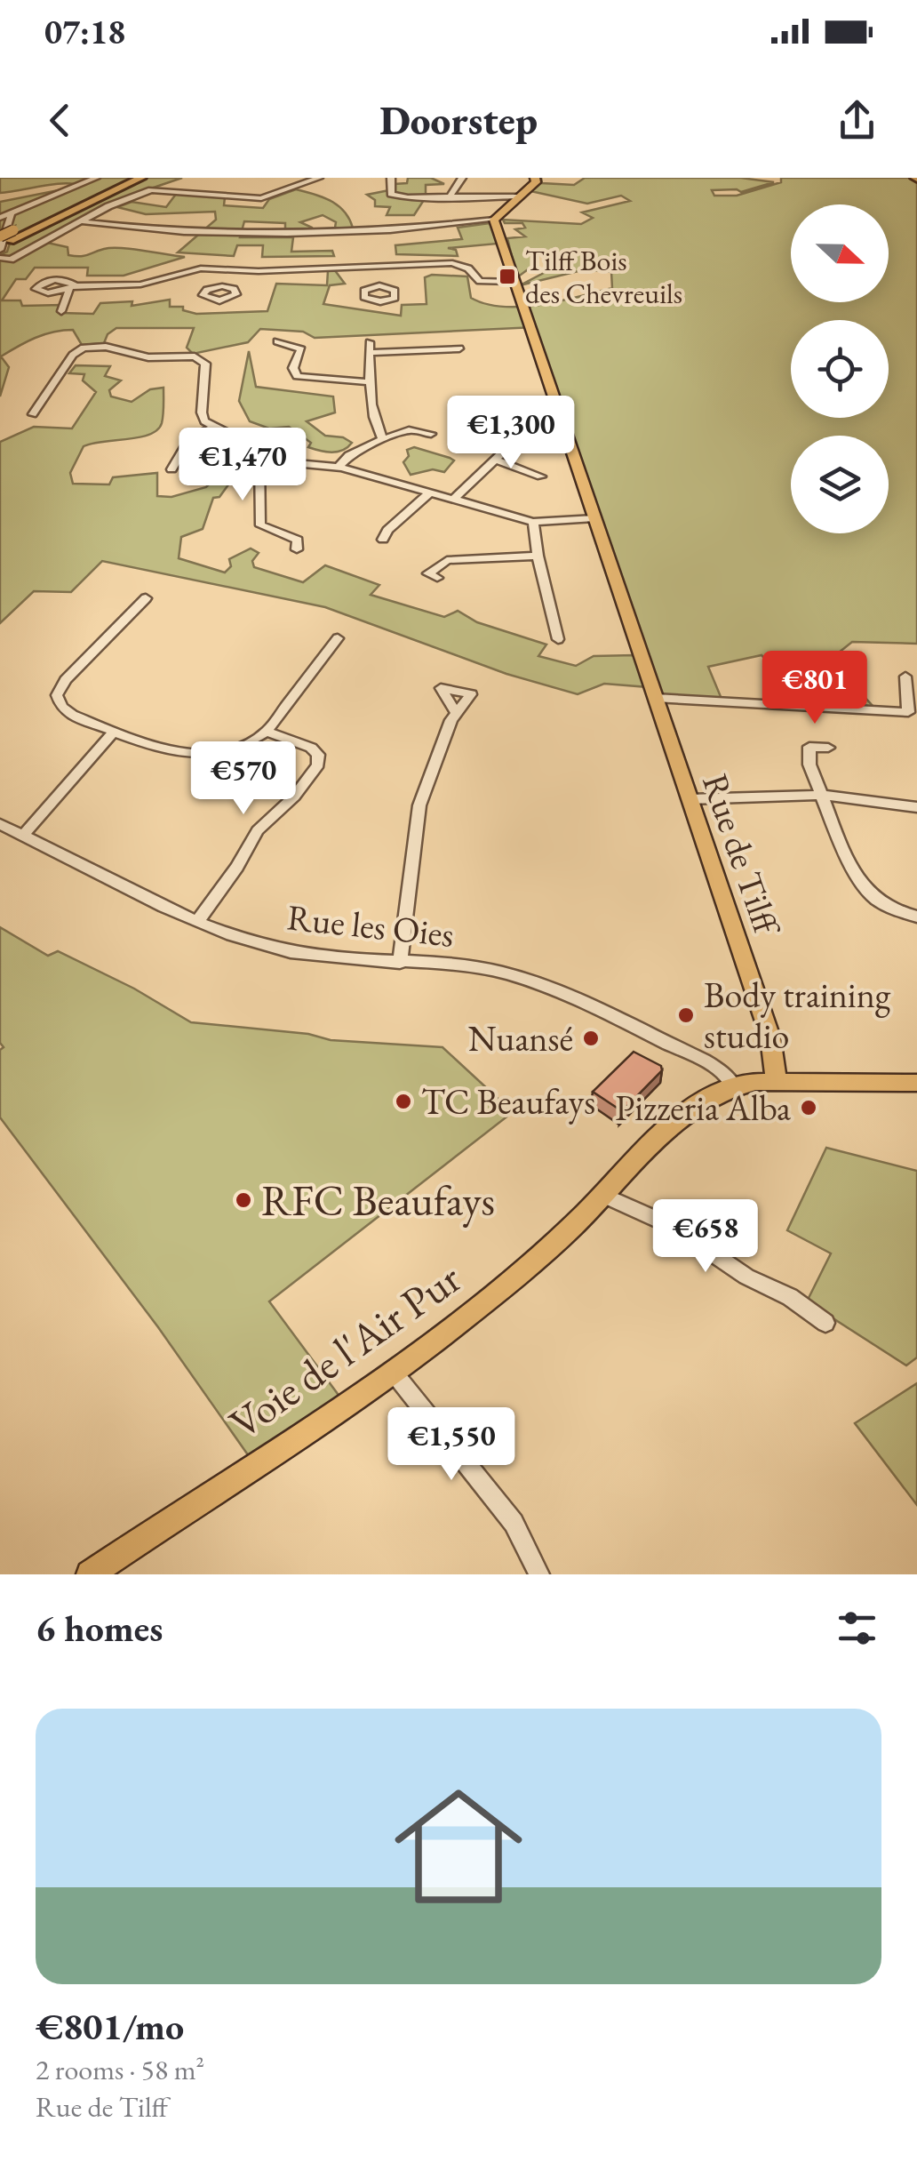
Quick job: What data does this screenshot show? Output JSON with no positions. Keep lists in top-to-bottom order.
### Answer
{
  "streets": {
    "main road": ["Rue de Tilff", "Voie de l'Air Pur"],
    "street": ["Rue les Oies"]
  },
  "crossings": [
    ["Rue de Tilff", "Voie de l'Air Pur"],
    ["Rue les Oies", "Voie de l'Air Pur"]
  ],
  "places": {
    "transit": ["Tilff Bois des Chevreuils"],
    "other": [
      "Body training studio",
      "Nuansé",
      "TC Beaufays",
      "Pizzeria Alba",
      "RFC Beaufays"
    ]
  },
  "north": "right",
  "page": {
    "status": "07:18",
    "header": "Doorstep",
    "price": [
      "€1,300",
      "€1,470",
      "€801",
      "€570",
      "€658",
      "€1,550"
    ],
    "heading": "6 homes",
    "list": [
      {
        "name": "€801/mo",
        "note": "2 rooms · 58 m² · Rue de Tilff"
      }
    ]
  }
}
